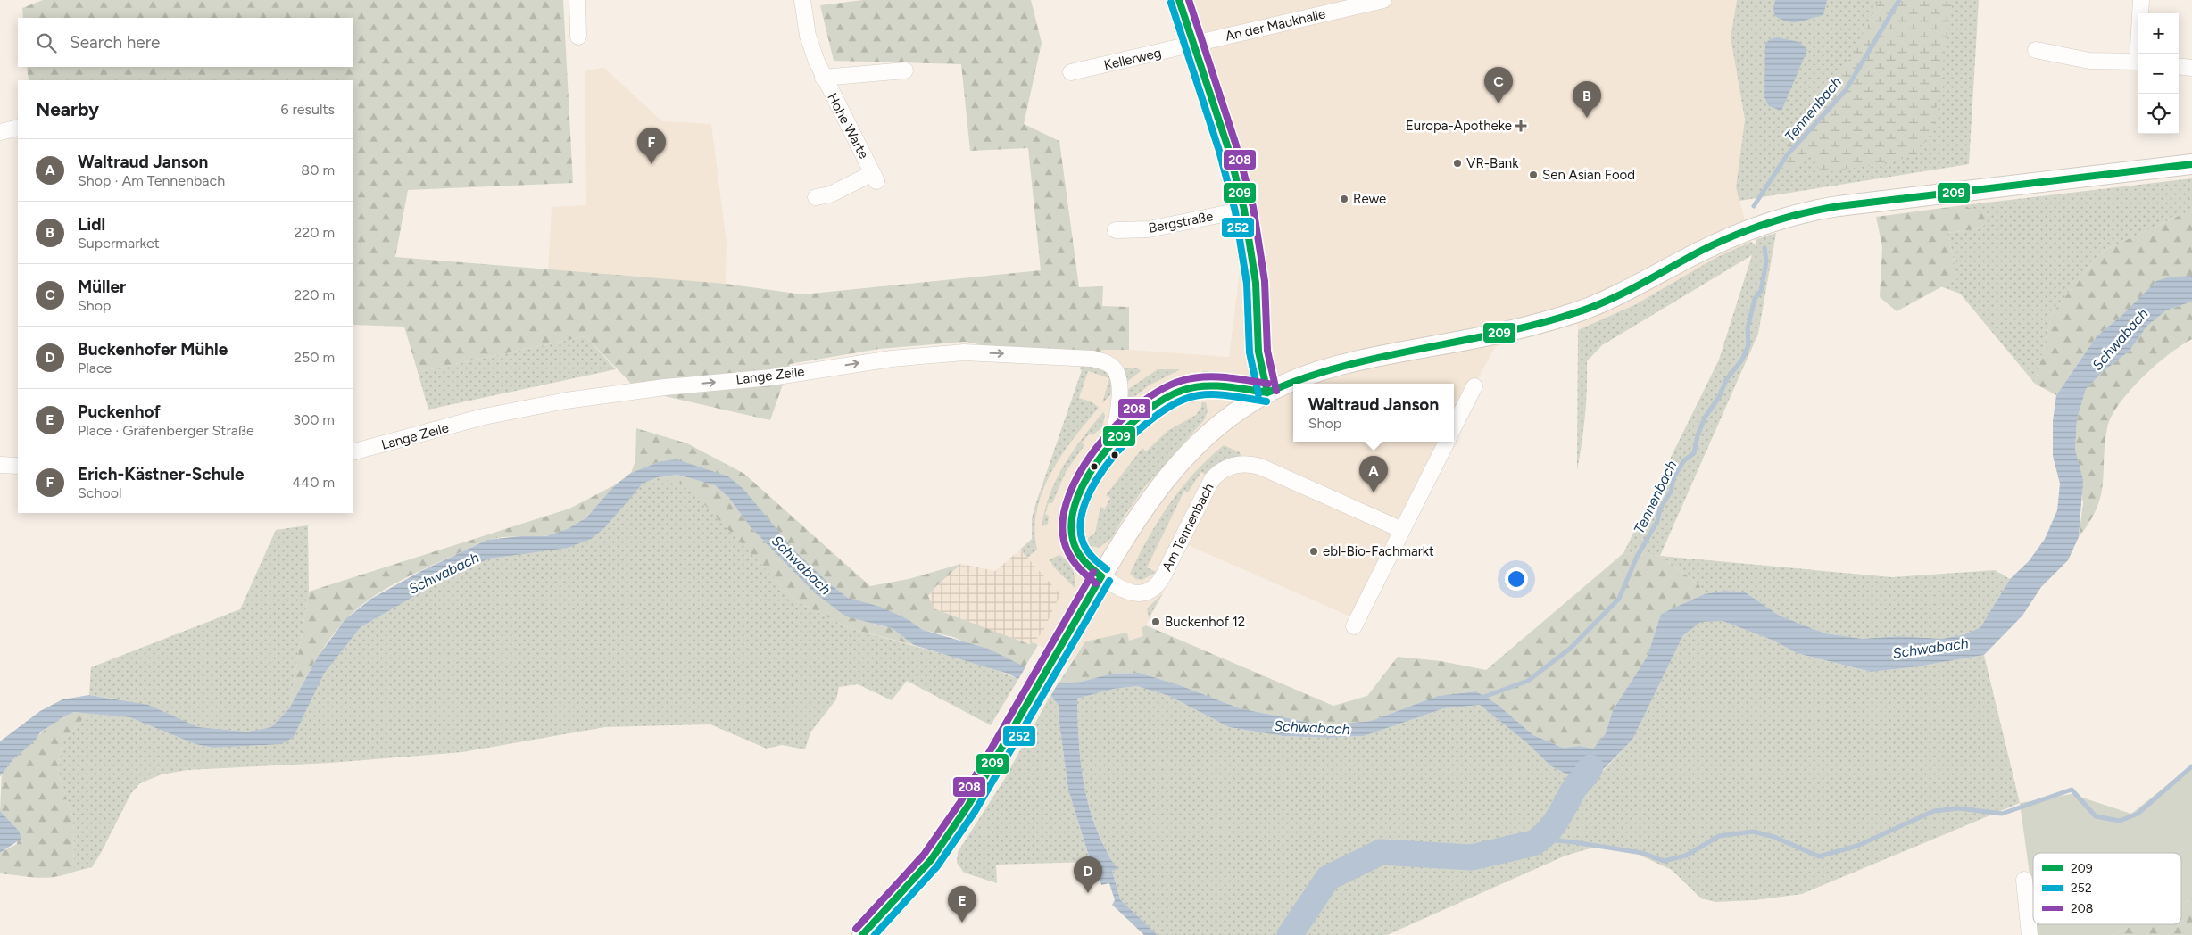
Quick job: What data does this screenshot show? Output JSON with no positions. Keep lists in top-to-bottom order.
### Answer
{
  "streets": {
    "street": [
      "An der Maukhalle",
      "Kellerweg",
      "Hohe Warte",
      "Bergstraße",
      "Lange Zeile",
      "Am Tennenbach"
    ]
  },
  "crossings": [
    ["An der Maukhalle", "Kellerweg"]
  ],
  "one_way": ["Lange Zeile"],
  "water": ["Tennenbach", "Schwabach"],
  "places": {
    "health": ["Europa-Apotheke"],
    "other": [
      "VR-Bank",
      "Sen Asian Food",
      "Rewe",
      "ebl-Bio-Fachmarkt",
      "Buckenhof 12"
    ]
  },
  "lines": ["transit line 209", "transit line 208", "transit line 252"],
  "legend": ["209", "252", "208"],
  "page": {
    "map_buttons": ["+", "−"],
    "search": "Search here",
    "pins": [
      "C",
      "B",
      "F",
      "A",
      "D",
      "E"
    ],
    "heading": ["Nearby", "6 results"],
    "list": [
      {
        "mark": "A",
        "name": "Waltraud Janson",
        "note": "Shop · Am Tennenbach",
        "value": "80 m"
      },
      {
        "mark": "B",
        "name": "Lidl",
        "note": "Supermarket",
        "value": "220 m"
      },
      {
        "mark": "C",
        "name": "Müller",
        "note": "Shop",
        "value": "220 m"
      },
      {
        "mark": "D",
        "name": "Buckenhofer Mühle",
        "note": "Place",
        "value": "250 m"
      },
      {
        "mark": "E",
        "name": "Puckenhof",
        "note": "Place · Gräfenberger Straße",
        "value": "300 m"
      },
      {
        "mark": "F",
        "name": "Erich-Kästner-Schule",
        "note": "School",
        "value": "440 m"
      }
    ],
    "popup": ["Waltraud Janson", "Shop"]
  }
}
